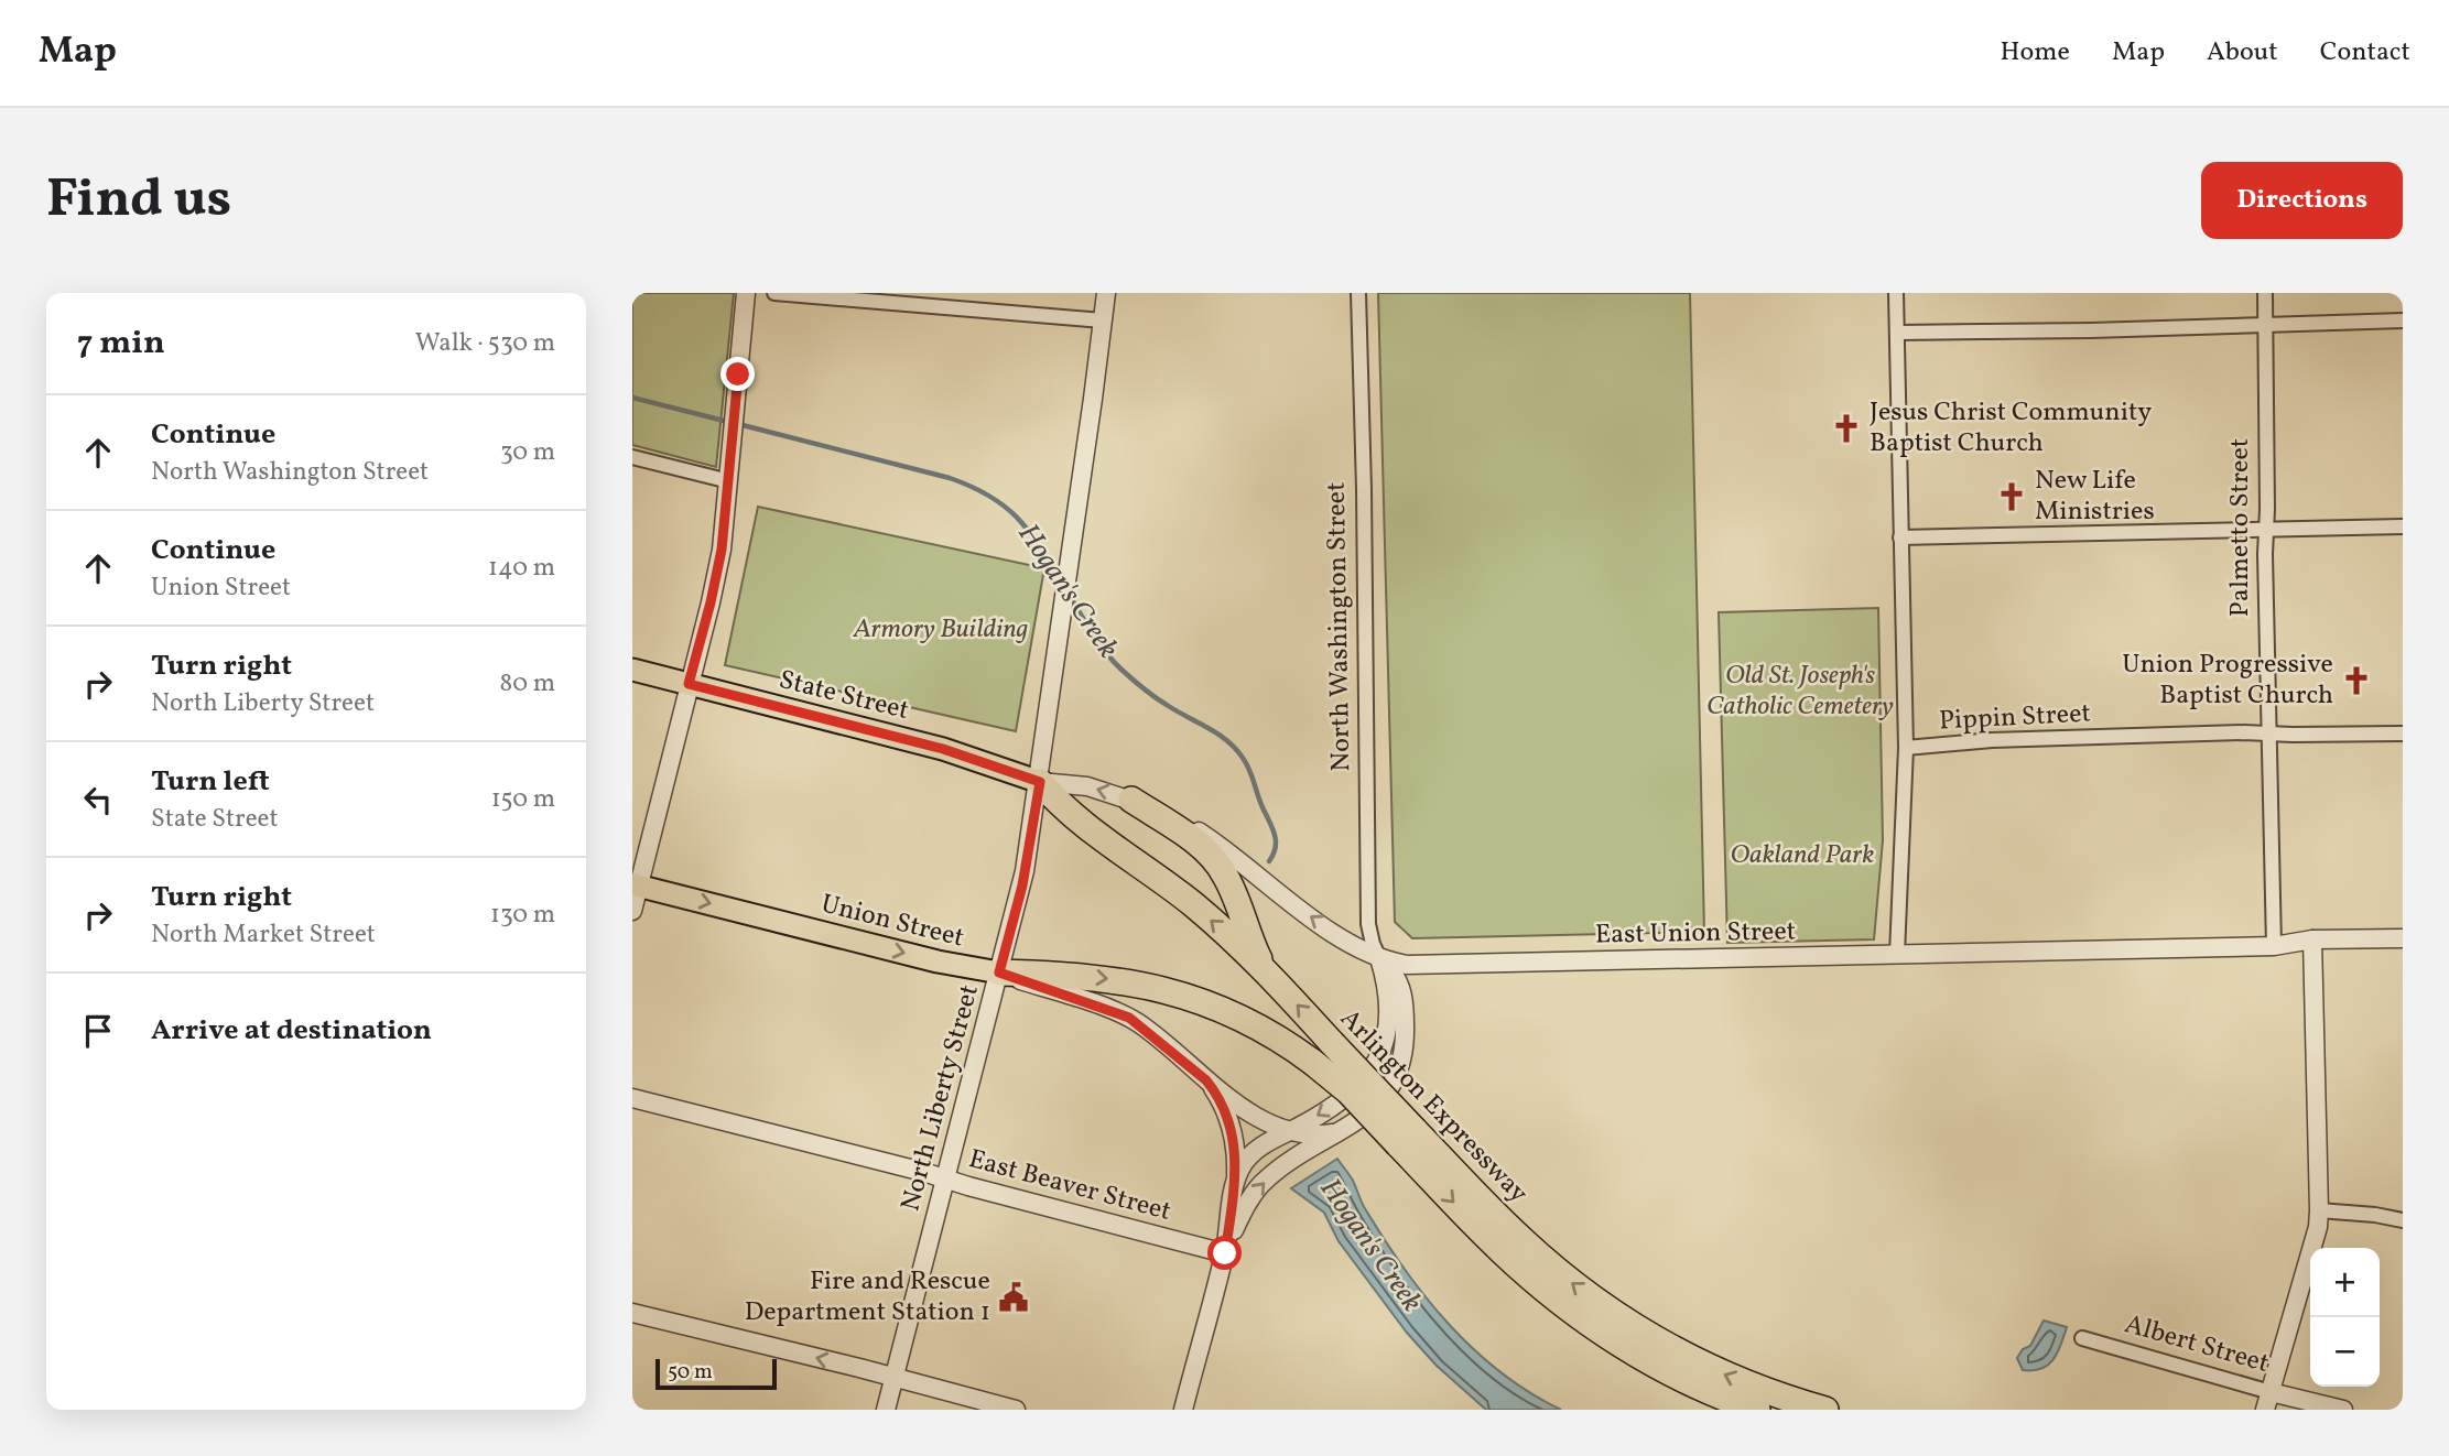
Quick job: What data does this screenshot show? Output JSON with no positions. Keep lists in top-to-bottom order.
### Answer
{
  "streets": {
    "highway": ["Arlington Expressway"],
    "main road": ["State Street", "Union Street"],
    "street": [
      "Palmetto Street",
      "North Washington Street",
      "Pippin Street",
      "East Union Street",
      "North Liberty Street",
      "East Beaver Street",
      "Albert Street"
    ]
  },
  "crossings": [
    ["Palmetto Street", "Pippin Street"],
    ["Palmetto Street", "East Union Street"],
    ["North Washington Street", "Union Street"],
    ["North Washington Street", "East Union Street"],
    ["North Washington Street", "East Beaver Street"],
    ["State Street", "East Union Street"],
    ["State Street", "North Liberty Street"],
    ["State Street", "Arlington Expressway"],
    ["Union Street", "North Liberty Street"],
    ["Union Street", "Arlington Expressway"],
    ["East Union Street", "North Liberty Street"],
    ["East Union Street", "Arlington Expressway"],
    ["North Liberty Street", "Arlington Expressway"],
    ["North Liberty Street", "East Beaver Street"]
  ],
  "one_way": ["Union Street"],
  "water": ["Hogan's Creek"],
  "parks": ["Armory Building", "Old St. Joseph's Catholic Cemetery", "Oakland Park"],
  "places": {
    "church": ["Jesus Christ Community Baptist Church", "New Life Ministries", "Union Progressive Baptist Church"],
    "public building": ["Fire and Rescue Department Station 1"]
  },
  "scale_bar": "50 m",
  "page": {
    "header": "Map",
    "nav": [
      "Home",
      "Map",
      "About",
      "Contact"
    ],
    "buttons": "Directions",
    "title": "Find us",
    "heading": ["7 min", "Walk · 530 m"],
    "list": [
      ["Continue", "North Washington Street", "30 m"],
      ["Continue", "Union Street", "140 m"],
      ["Turn right", "North Liberty Street", "80 m"],
      ["Turn left", "State Street", "150 m"],
      ["Turn right", "North Market Street", "130 m"],
      "Arrive at destination"
    ],
    "map_buttons": ["+", "−"],
    "scale": "50 m"
  }
}
